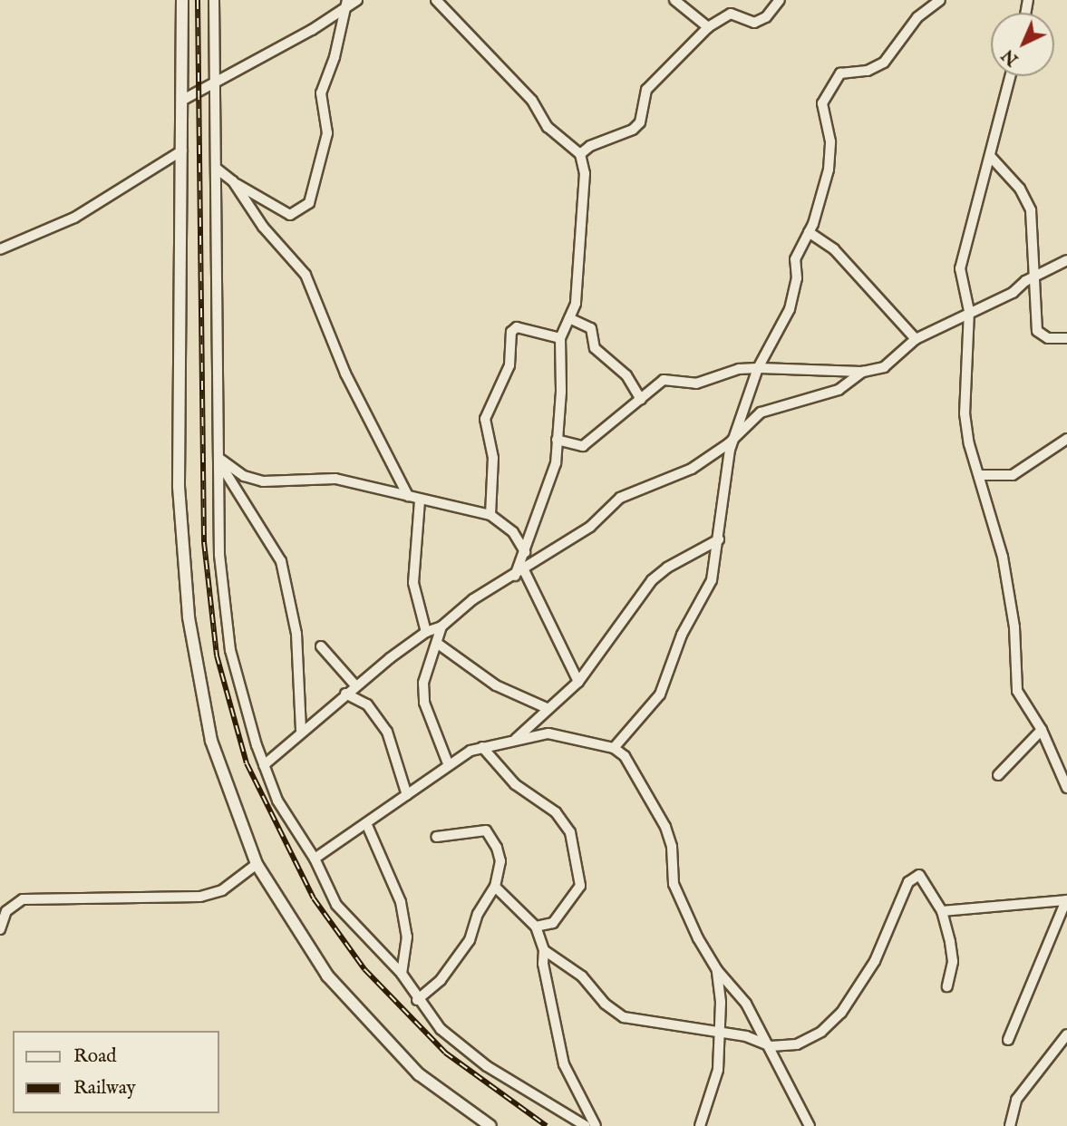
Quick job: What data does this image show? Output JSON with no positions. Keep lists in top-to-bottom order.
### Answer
{
  "legend": ["Road", "Railway"],
  "north": "bottom left"
}
